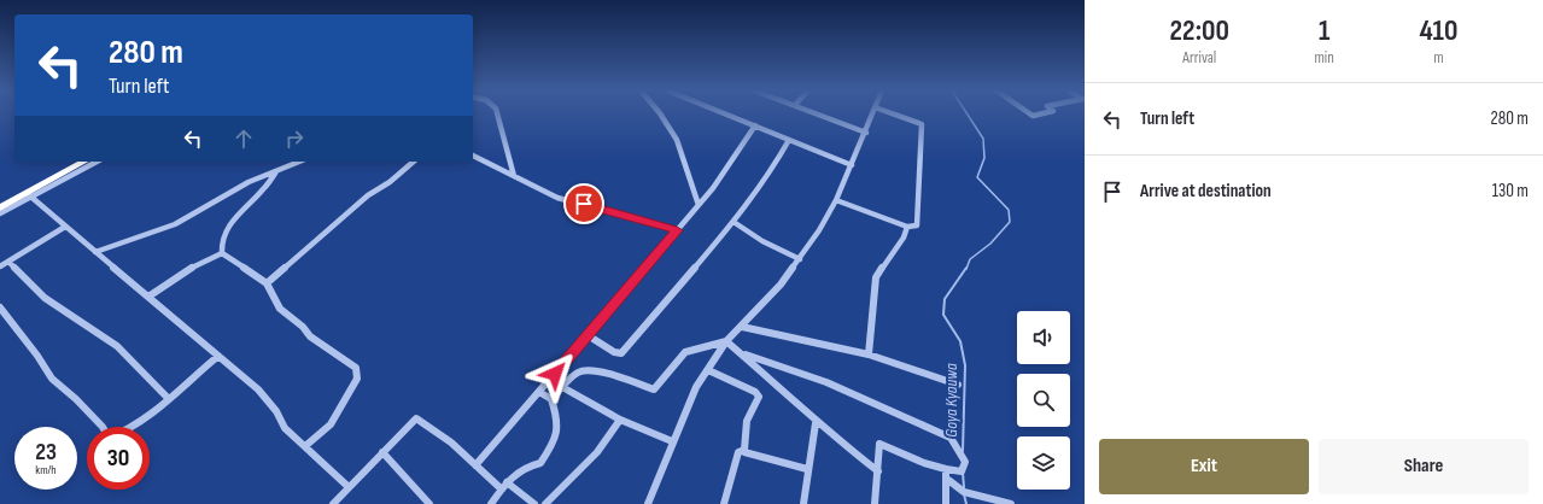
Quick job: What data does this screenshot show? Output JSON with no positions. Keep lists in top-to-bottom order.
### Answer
{
  "water": ["Goya Kyauwa"],
  "page": {
    "eta": [
      "22:00",
      "Arrival",
      "1",
      "min",
      "410",
      "m"
    ],
    "turn": ["280 m", "Turn left"],
    "list": [
      {
        "name": "Turn left",
        "value": "280 m"
      },
      {
        "name": "Arrive at destination",
        "value": "130 m"
      }
    ],
    "speed": "23 km/h",
    "limit": "30",
    "buttons": ["Exit", "Share"]
  }
}
